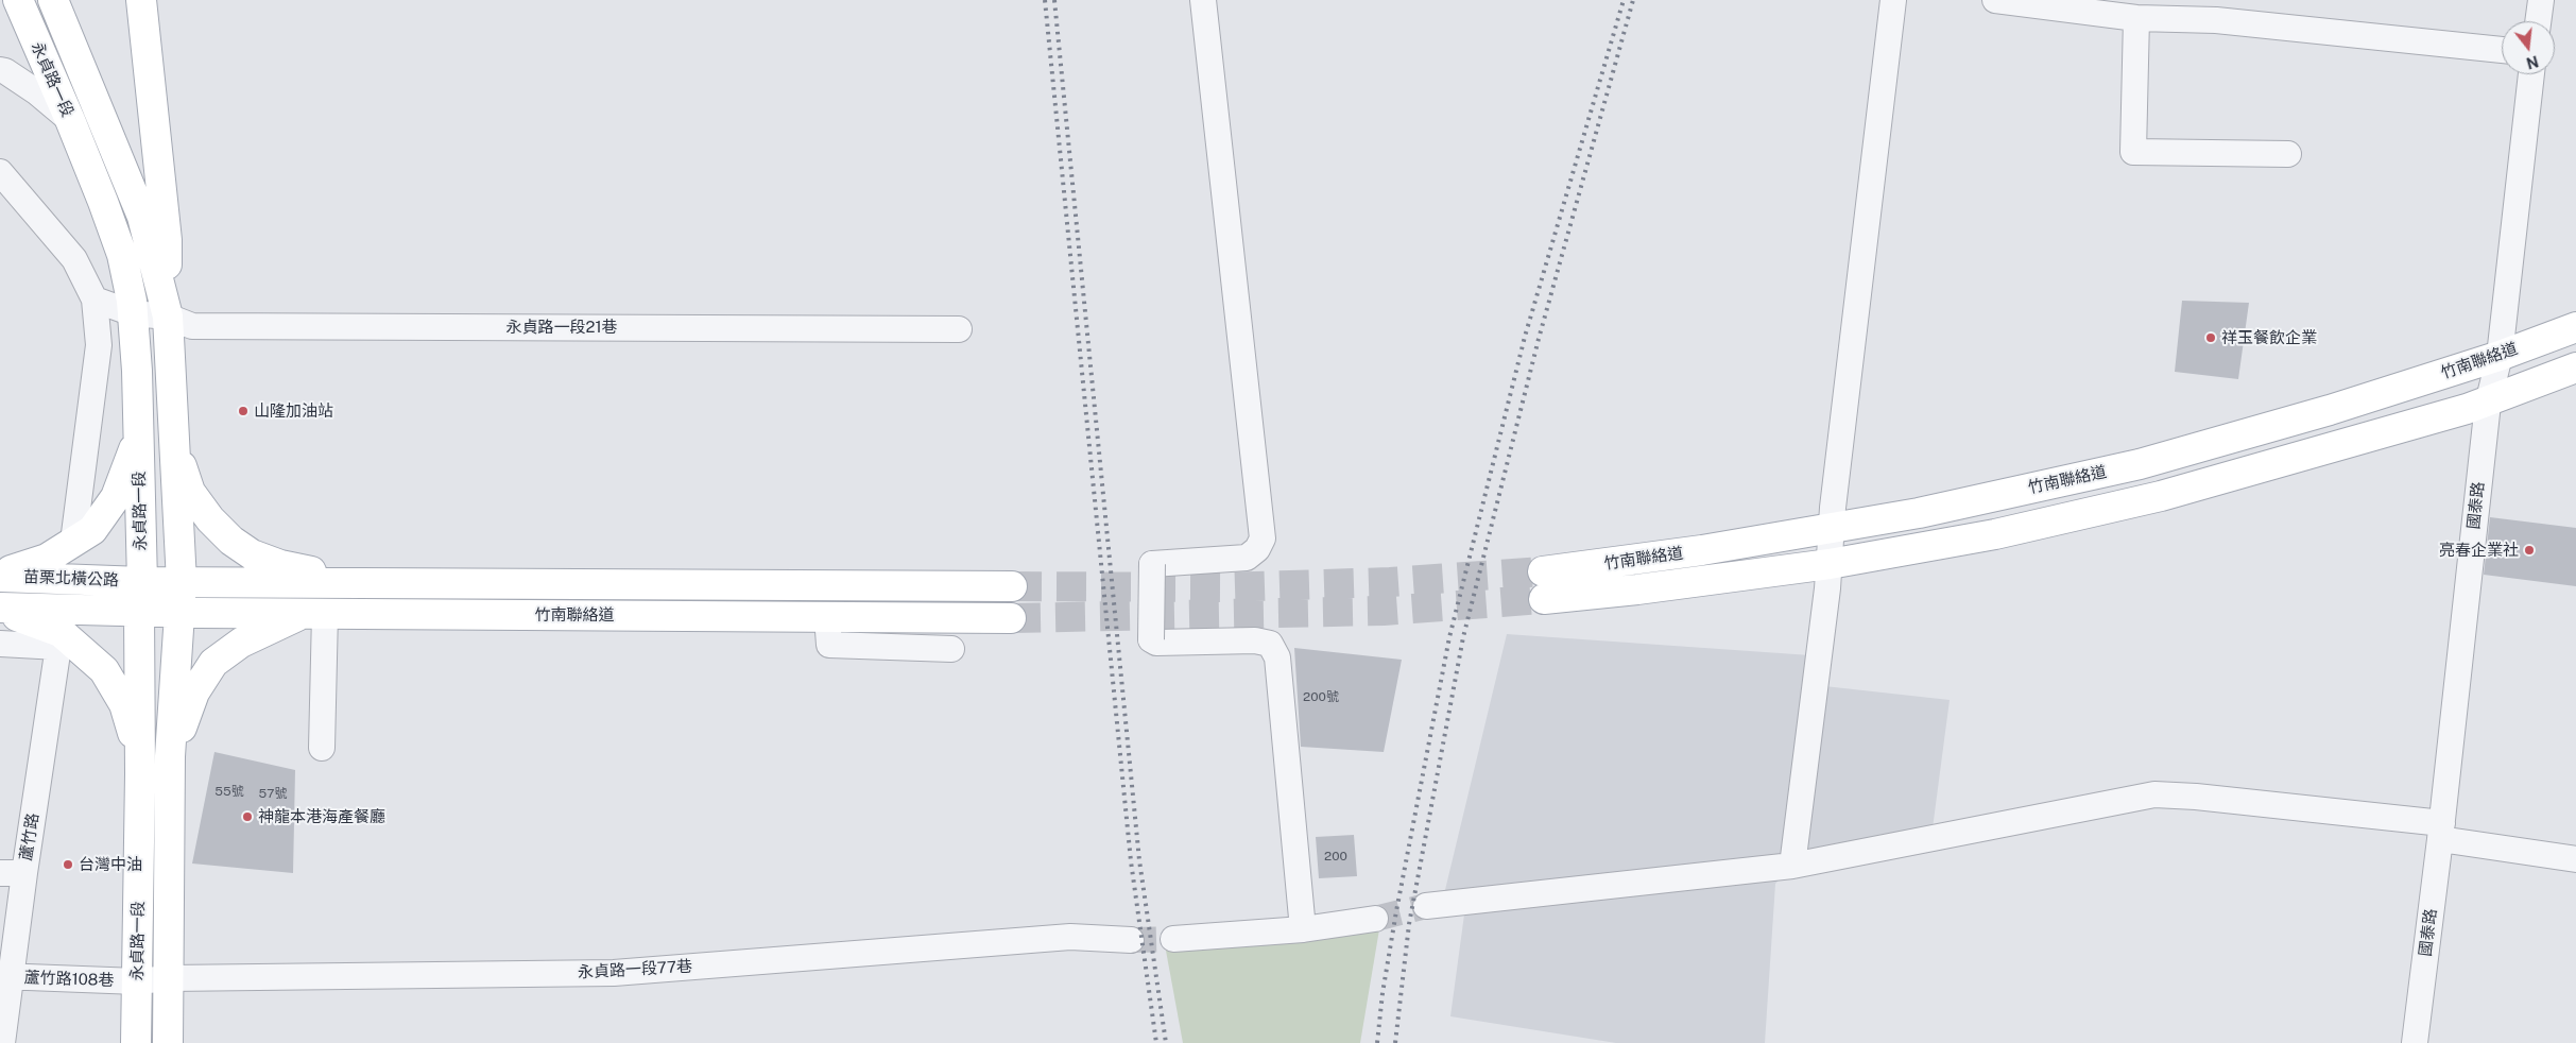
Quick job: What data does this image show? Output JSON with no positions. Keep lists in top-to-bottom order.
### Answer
{
  "streets": {
    "main road": ["永貞路一段", "竹南聯絡道", "苗栗北橫公路"],
    "street": [
      "永貞路一段21巷",
      "國泰路",
      "蘆竹路",
      "永貞路一段77巷",
      "蘆竹路108巷"
    ]
  },
  "crossings": [
    ["永貞路一段", "永貞路一段21巷"],
    ["永貞路一段", "竹南聯絡道"],
    ["永貞路一段", "苗栗北橫公路"],
    ["永貞路一段", "永貞路一段77巷"],
    ["永貞路一段", "蘆竹路108巷"],
    ["竹南聯絡道", "國泰路"],
    ["竹南聯絡道", "苗栗北橫公路"],
    ["蘆竹路", "蘆竹路108巷"],
    ["永貞路一段77巷", "蘆竹路108巷"]
  ],
  "places": [
    "祥玉餐飲企業",
    "山隆加油站",
    "亮春企業社",
    "神龍本港海產餐廳",
    "台灣中油"
  ],
  "house_numbers": [
    "200號",
    "55號",
    "57號",
    "200"
  ],
  "north": "bottom"
}
